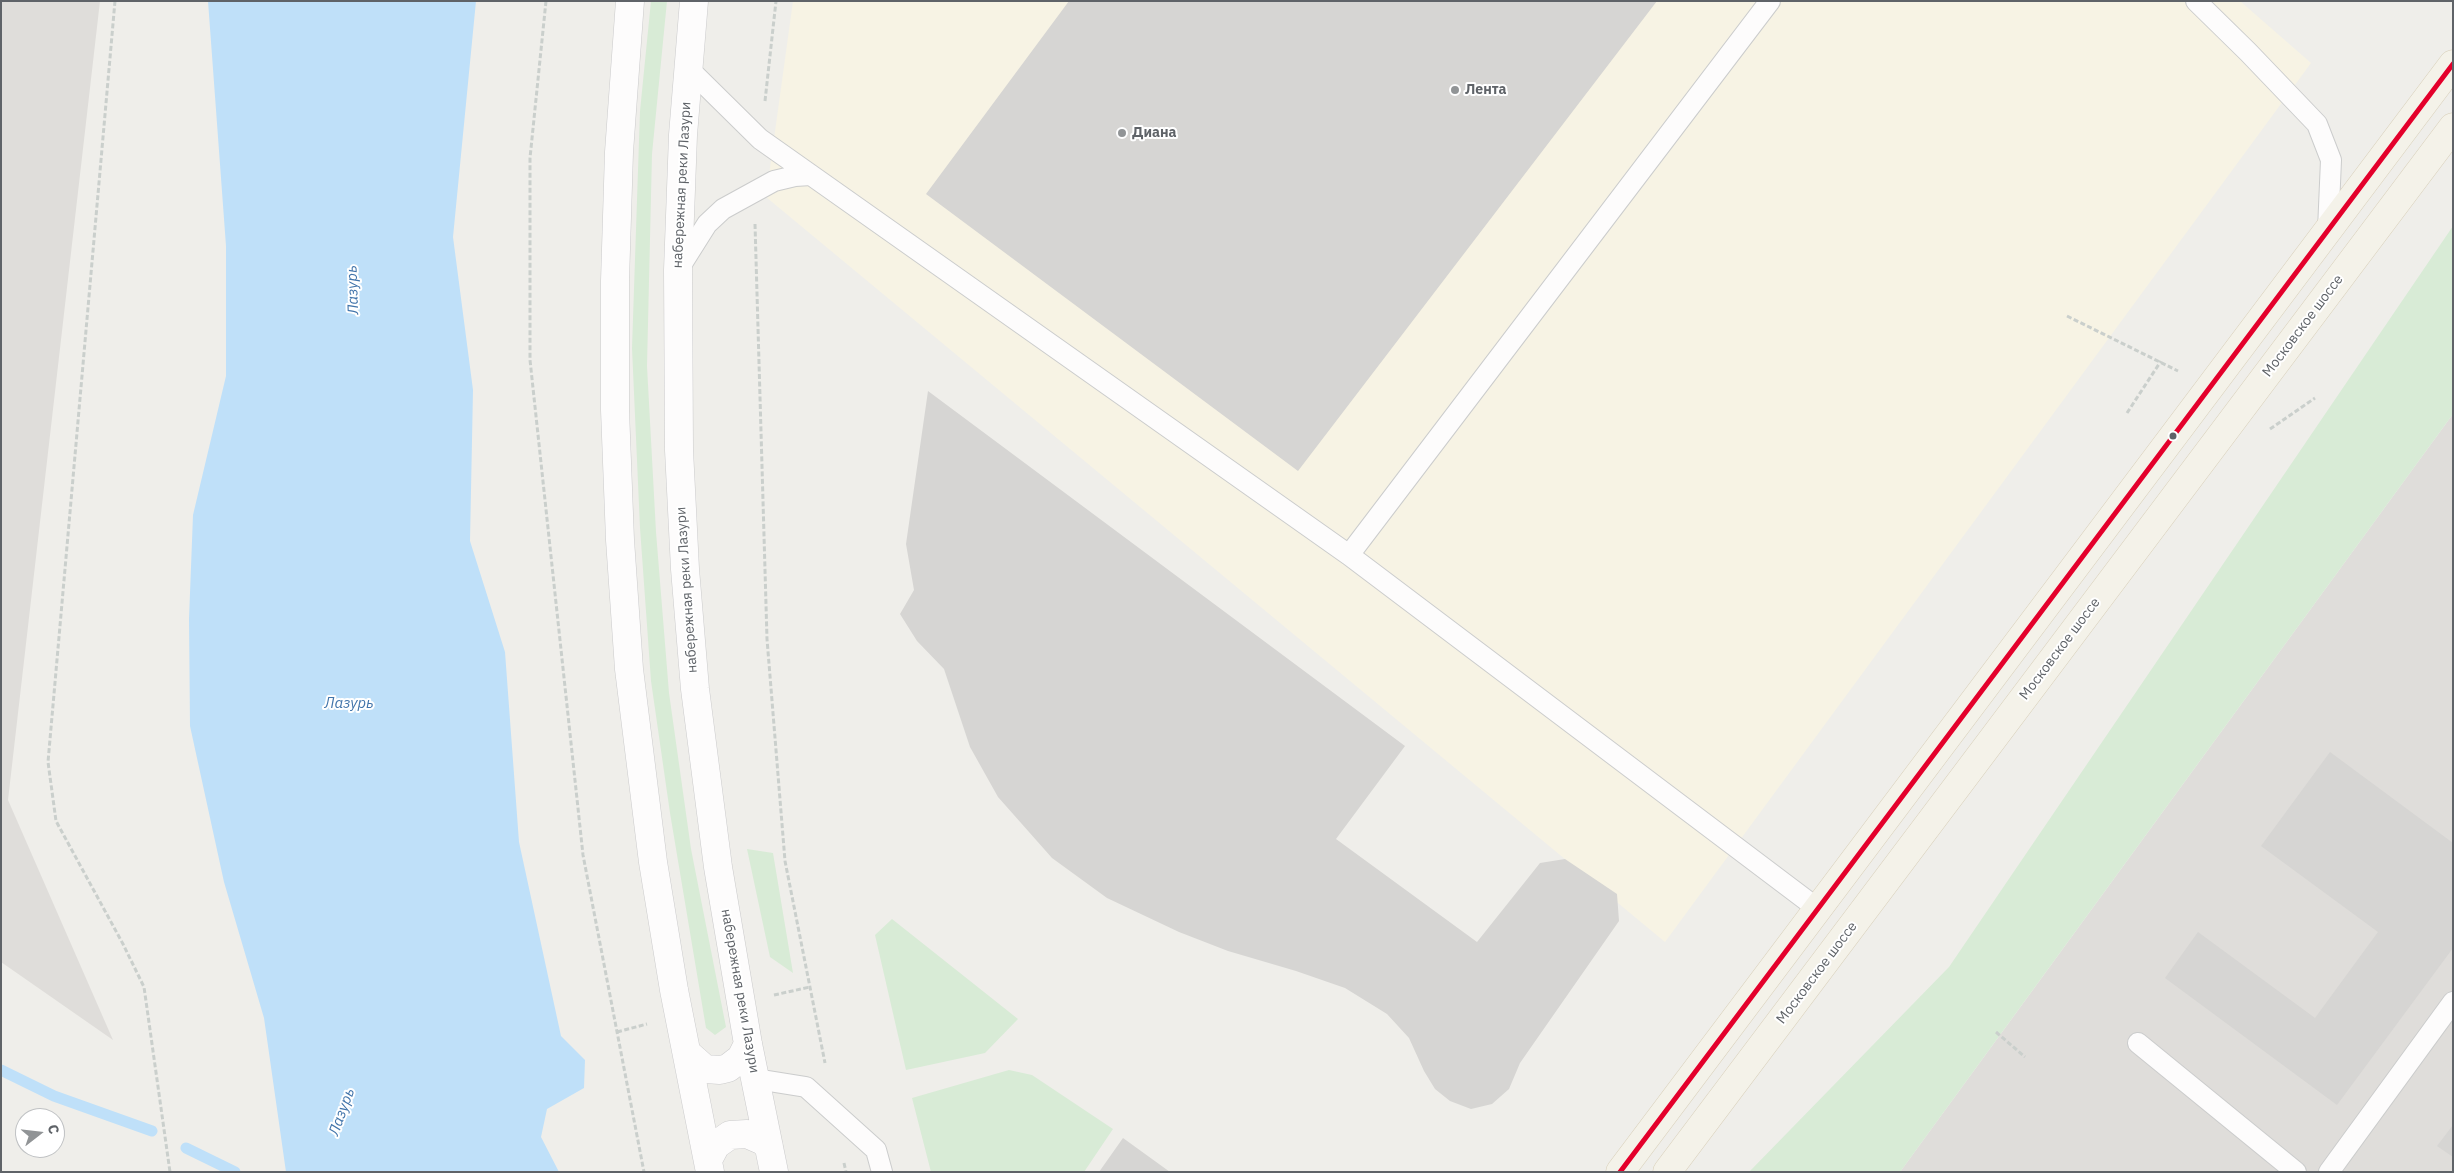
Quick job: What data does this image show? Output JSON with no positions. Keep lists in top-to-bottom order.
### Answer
{
  "streets": {
    "main road": ["набережная реки Лазури", "Московское шоссе"]
  },
  "water": ["Лазурь"],
  "places": ["Лента", "Диана"],
  "north": "right"
}
